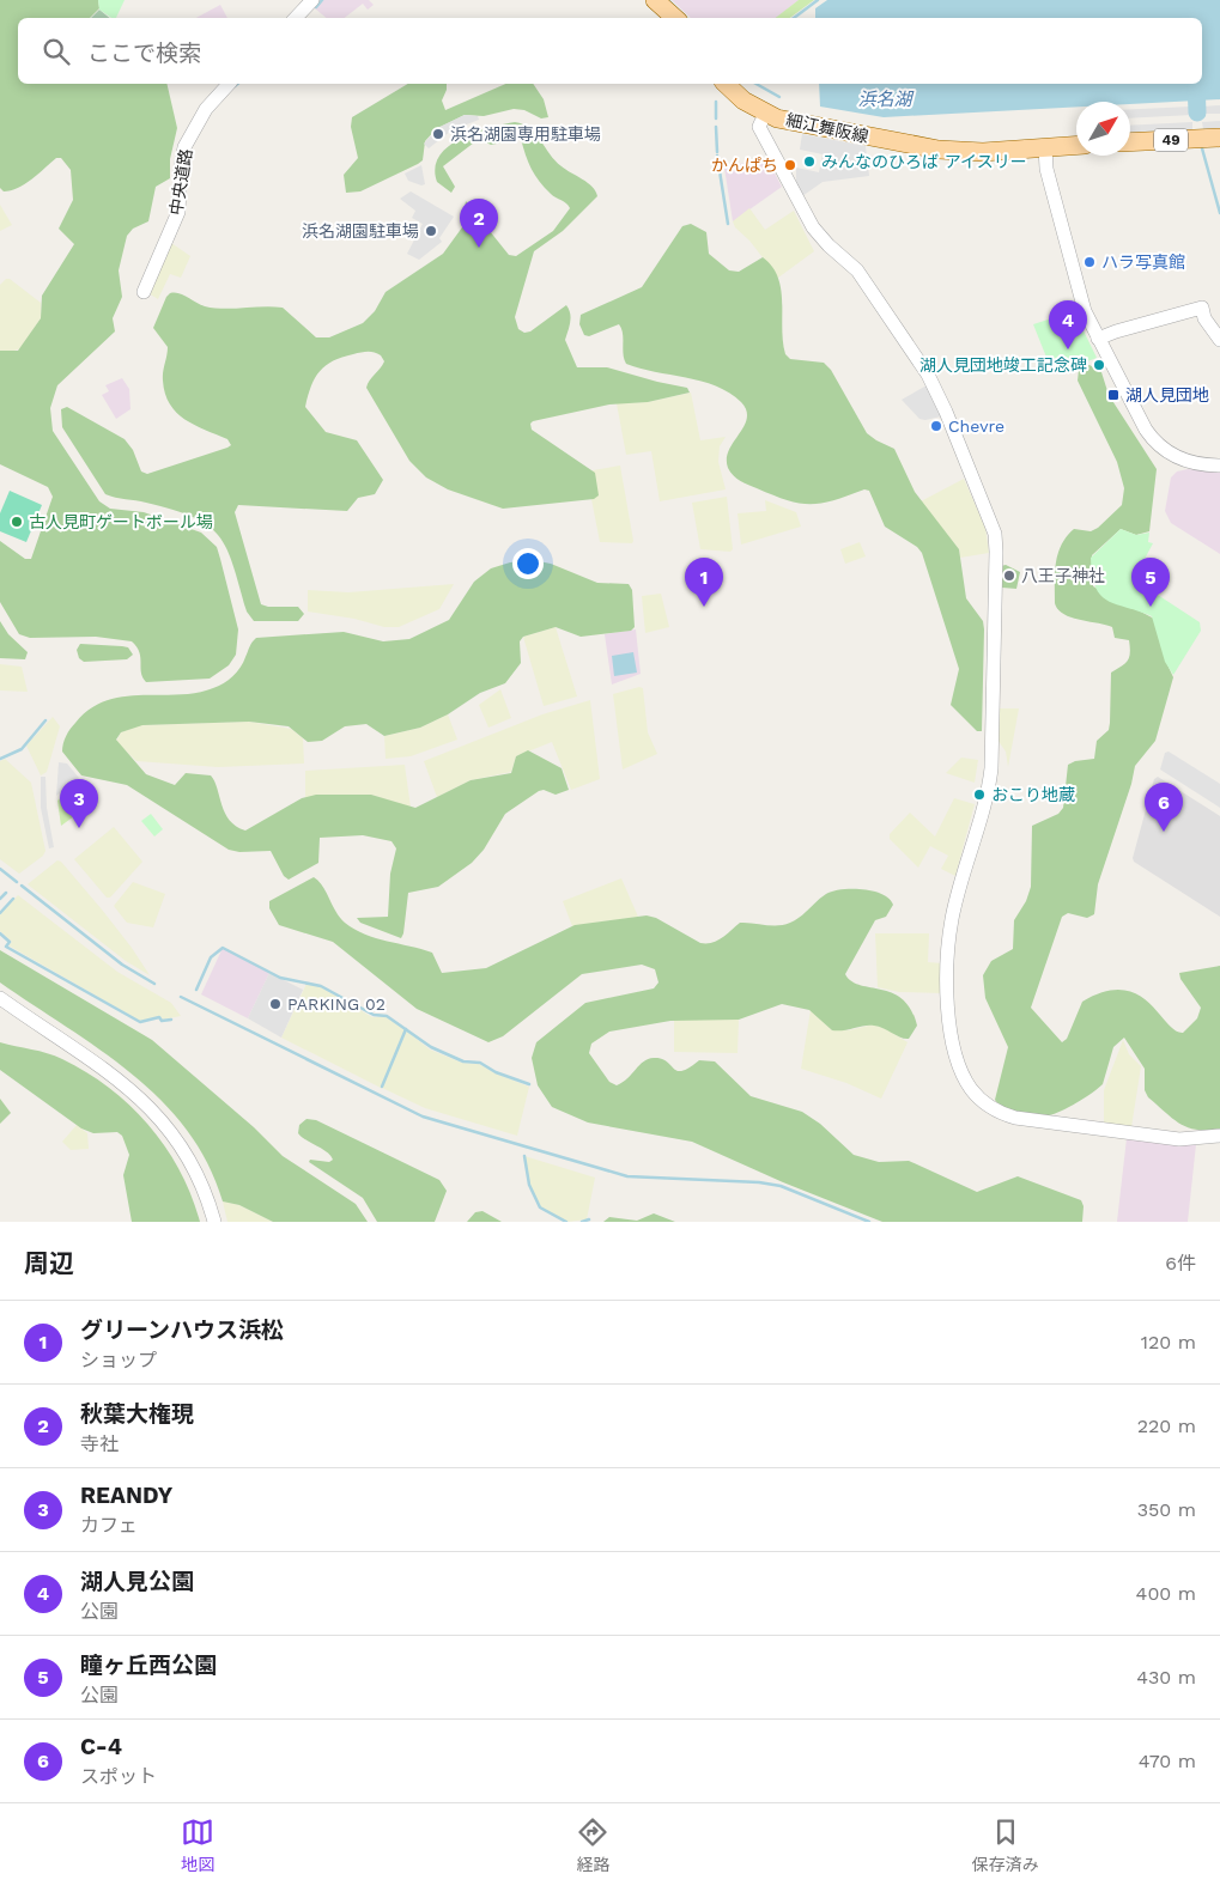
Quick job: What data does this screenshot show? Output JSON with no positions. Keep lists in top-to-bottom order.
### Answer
{
  "streets": {
    "main road": ["細江舞阪線", "49"],
    "street": ["中央道路"]
  },
  "water": ["浜名湖"],
  "places": {
    "other": [
      "浜名湖園専用駐車場",
      "みんなのひろば アイスリー",
      "かんぱち",
      "浜名湖園駐車場",
      "ハラ写真館",
      "湖人見団地竣工記念碑",
      "Chevre",
      "古人見町ゲートボール場",
      "八王子神社",
      "おこり地蔵",
      "PARKING 02"
    ],
    "transit": ["湖人見団地"]
  },
  "north": "top right",
  "page": {
    "search": "ここで検索",
    "pins": [
      "2",
      "4",
      "1",
      "5",
      "3",
      "6"
    ],
    "heading": ["周辺", "6件"],
    "list": [
      {
        "mark": "1",
        "name": "グリーンハウス浜松",
        "note": "ショップ",
        "value": "120 m"
      },
      {
        "mark": "2",
        "name": "秋葉大権現",
        "note": "寺社",
        "value": "220 m"
      },
      {
        "mark": "3",
        "name": "REANDY",
        "note": "カフェ",
        "value": "350 m"
      },
      {
        "mark": "4",
        "name": "湖人見公園",
        "note": "公園",
        "value": "400 m"
      },
      {
        "mark": "5",
        "name": "瞳ヶ丘西公園",
        "note": "公園",
        "value": "430 m"
      },
      {
        "mark": "6",
        "name": "C-4",
        "note": "スポット",
        "value": "470 m"
      }
    ],
    "nav": ["地図", "経路", "保存済み"]
  }
}
